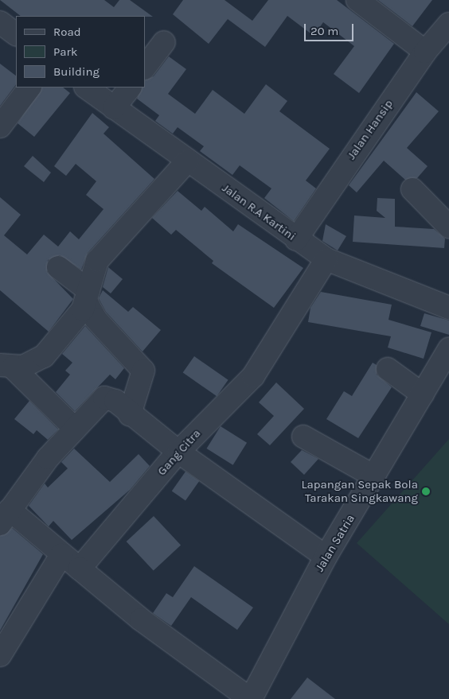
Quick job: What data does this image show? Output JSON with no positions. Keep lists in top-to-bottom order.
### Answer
{
  "streets": {
    "street": [
      "Jalan Hansip",
      "Jalan R.A Kartini",
      "Gang Citra",
      "Jalan Satria"
    ]
  },
  "crossings": [
    ["Jalan Hansip", "Jalan R.A Kartini"],
    ["Jalan R.A Kartini", "Gang Citra"]
  ],
  "places": ["Lapangan Sepak Bola Tarakan Singkawang"],
  "legend": ["Road", "Park", "Building"],
  "scale_bar": "20 m"
}
